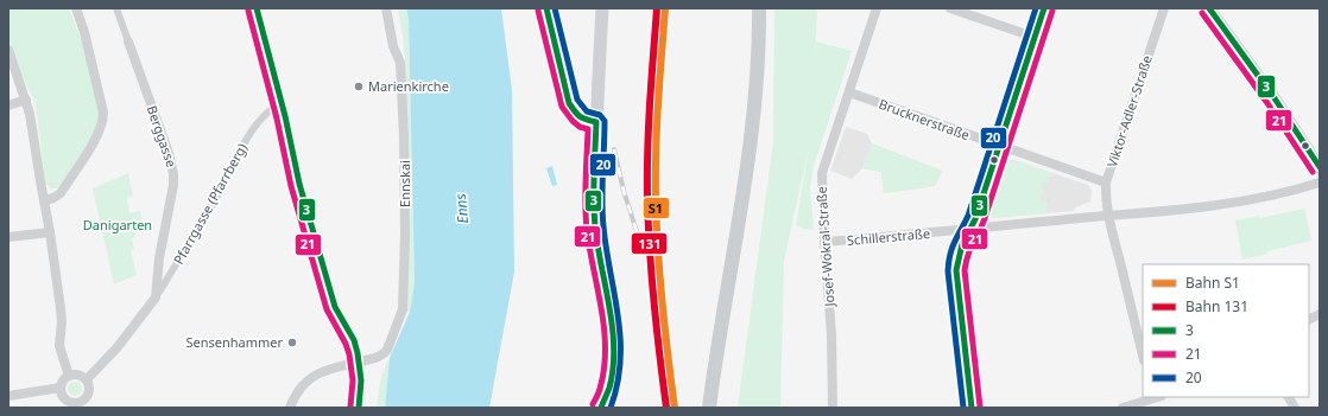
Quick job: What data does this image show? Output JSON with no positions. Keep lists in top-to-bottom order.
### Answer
{
  "streets": {
    "street": [
      "Viktor-Adler-Straße",
      "Brucknerstraße",
      "Berggasse",
      "Ennskai",
      "Pfarrgasse (Pfarrberg)",
      "Schillerstraße",
      "Josef-Wokral-Straße"
    ]
  },
  "crossings": [
    ["Viktor-Adler-Straße", "Brucknerstraße"],
    ["Viktor-Adler-Straße", "Schillerstraße"],
    ["Brucknerstraße", "Josef-Wokral-Straße"],
    ["Berggasse", "Pfarrgasse (Pfarrberg)"],
    ["Schillerstraße", "Josef-Wokral-Straße"]
  ],
  "water": ["Enns"],
  "parks": ["Danigarten"],
  "places": ["Marienkirche", "Sensenhammer"],
  "lines": [
    "rail line S1",
    "rail line 131",
    "transit line 3",
    "transit line 20",
    "transit line 21"
  ],
  "legend": [
    "Bahn S1",
    "Bahn 131",
    "3",
    "21",
    "20"
  ]
}
